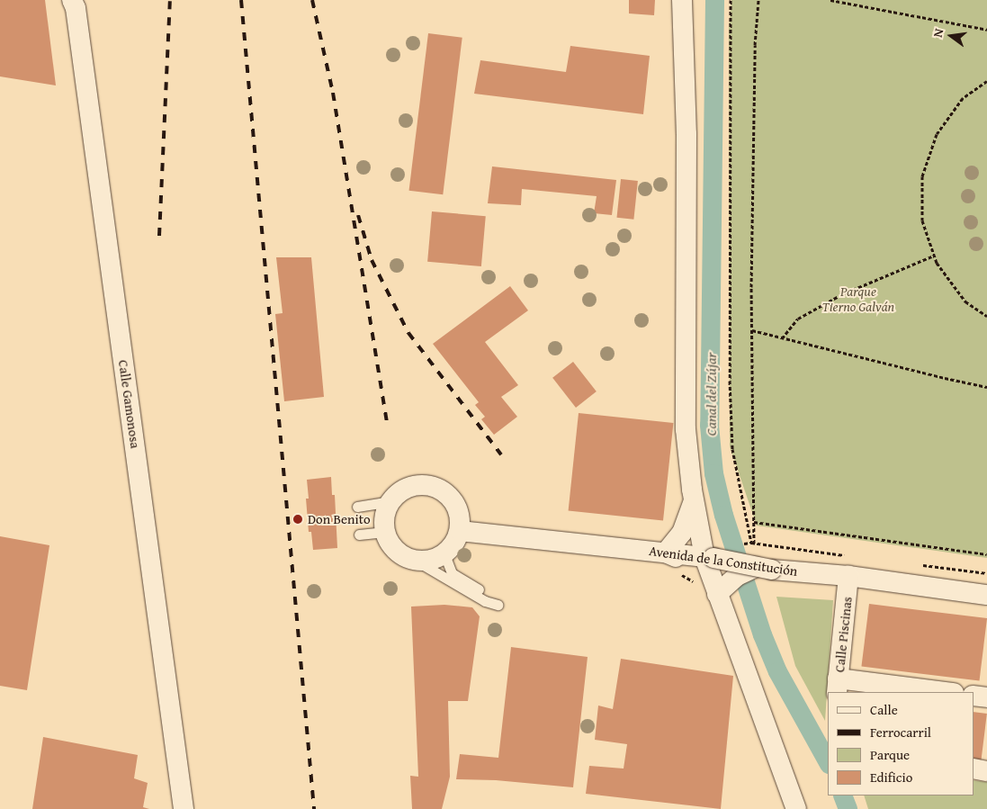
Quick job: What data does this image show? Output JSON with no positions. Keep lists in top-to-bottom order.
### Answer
{
  "streets": {
    "street": ["Calle Gamonosa", "Avenida de la Constitución", "Calle Piscinas"]
  },
  "crossings": [
    ["Avenida de la Constitución", "Calle Piscinas"]
  ],
  "water": ["Canal del Zújar"],
  "parks": ["Parque Tierno Galván"],
  "places": ["Don Benito"],
  "legend": [
    "Calle",
    "Ferrocarril",
    "Parque",
    "Edificio"
  ],
  "north": "left"
}
